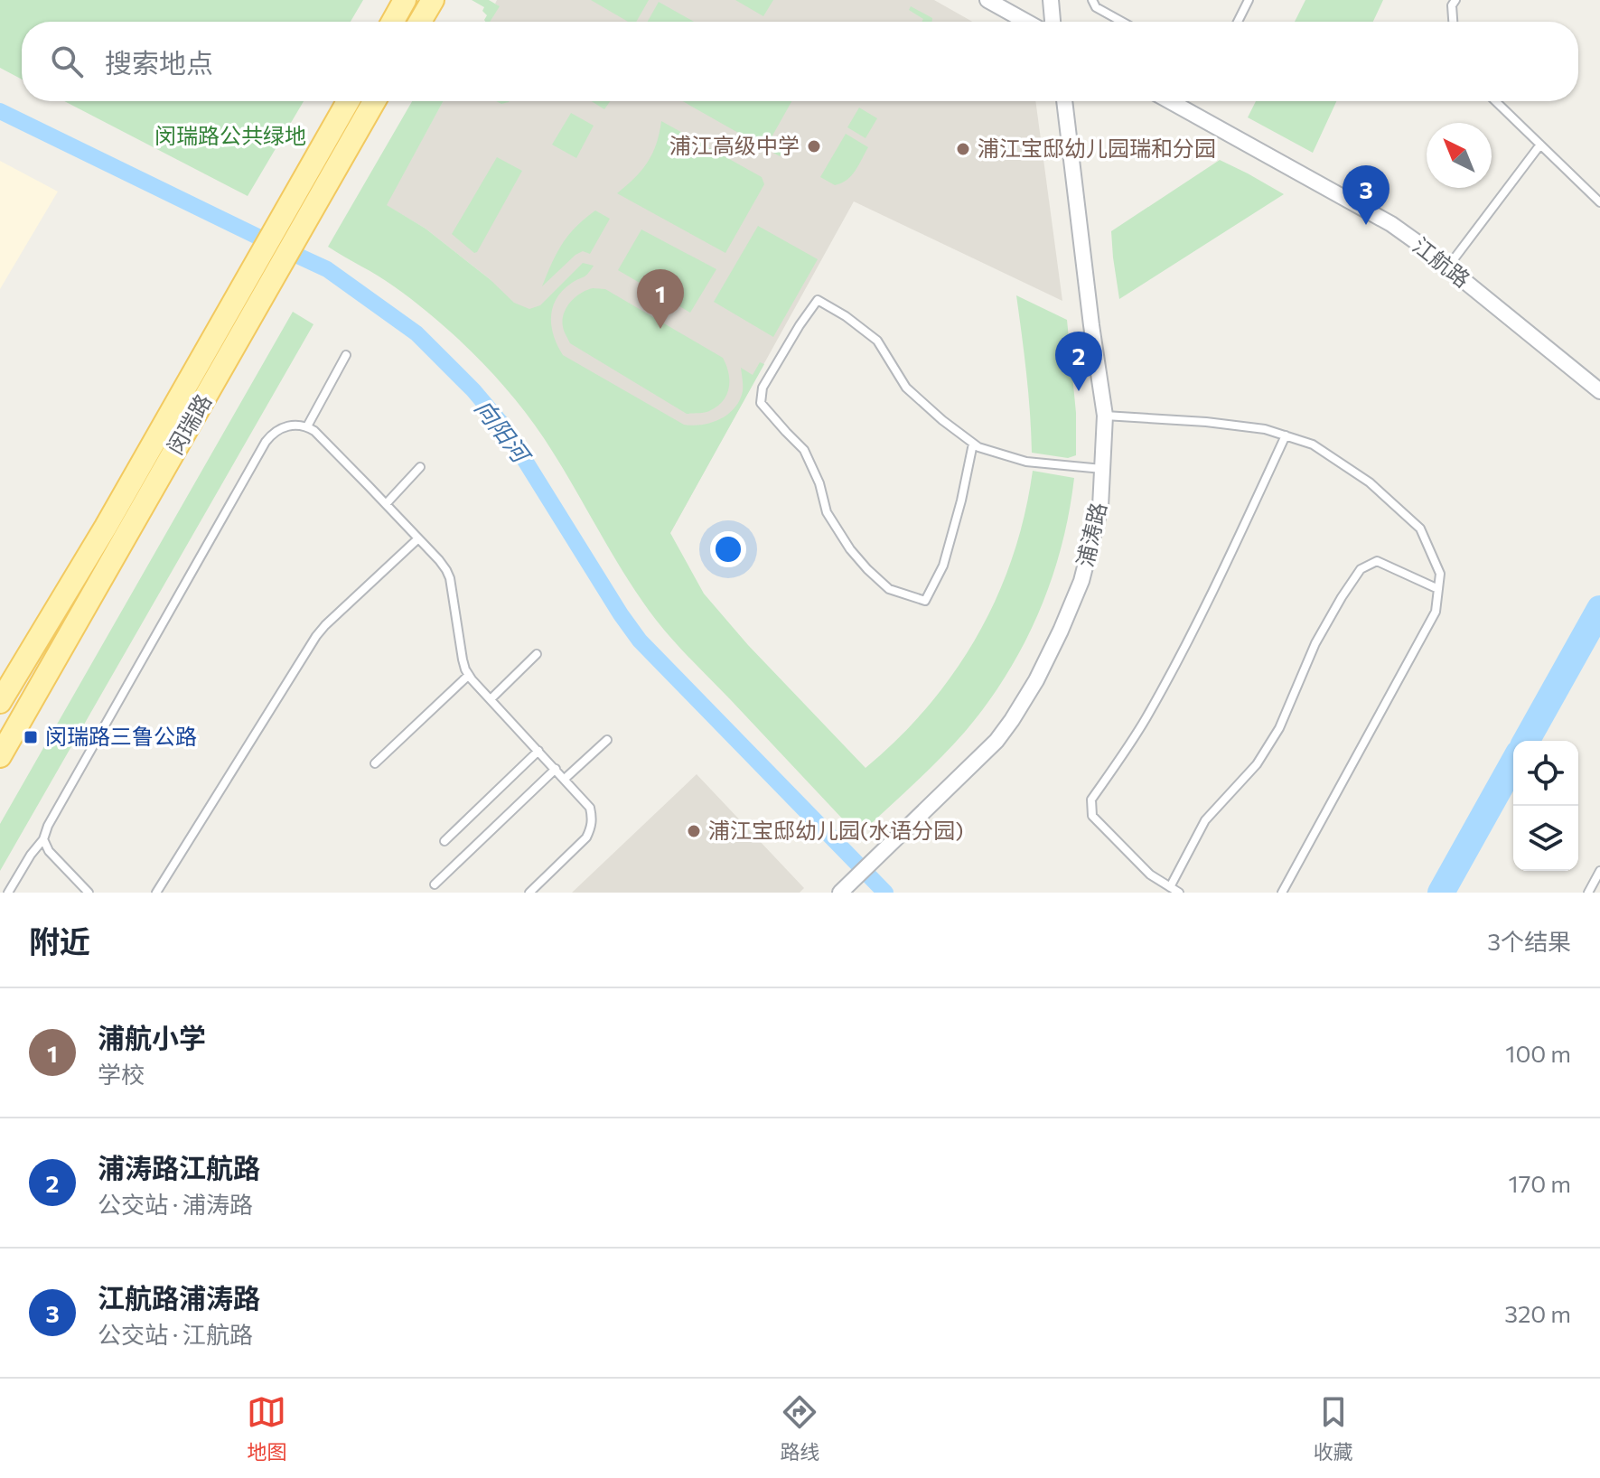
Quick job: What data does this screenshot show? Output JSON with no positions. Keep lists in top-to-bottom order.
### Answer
{
  "streets": {
    "main road": ["闵瑞路"],
    "street": ["江航路", "浦涛路"]
  },
  "water": ["向阳河"],
  "parks": ["闵瑞路公共绿地"],
  "places": {
    "other": ["浦江高级中学", "浦江宝邸幼儿园瑞和分园", "浦江宝邸幼儿园(水语分园)"],
    "transit": ["闵瑞路三鲁公路"]
  },
  "north": "top left",
  "page": {
    "search": "搜索地点",
    "pins": ["3", "1", "2"],
    "heading": ["附近", "3个结果"],
    "list": [
      {
        "mark": "1",
        "name": "浦航小学",
        "note": "学校",
        "value": "100 m"
      },
      {
        "mark": "2",
        "name": "浦涛路江航路",
        "note": "公交站 · 浦涛路",
        "value": "170 m"
      },
      {
        "mark": "3",
        "name": "江航路浦涛路",
        "note": "公交站 · 江航路",
        "value": "320 m"
      }
    ],
    "nav": ["地图", "路线", "收藏"]
  }
}
